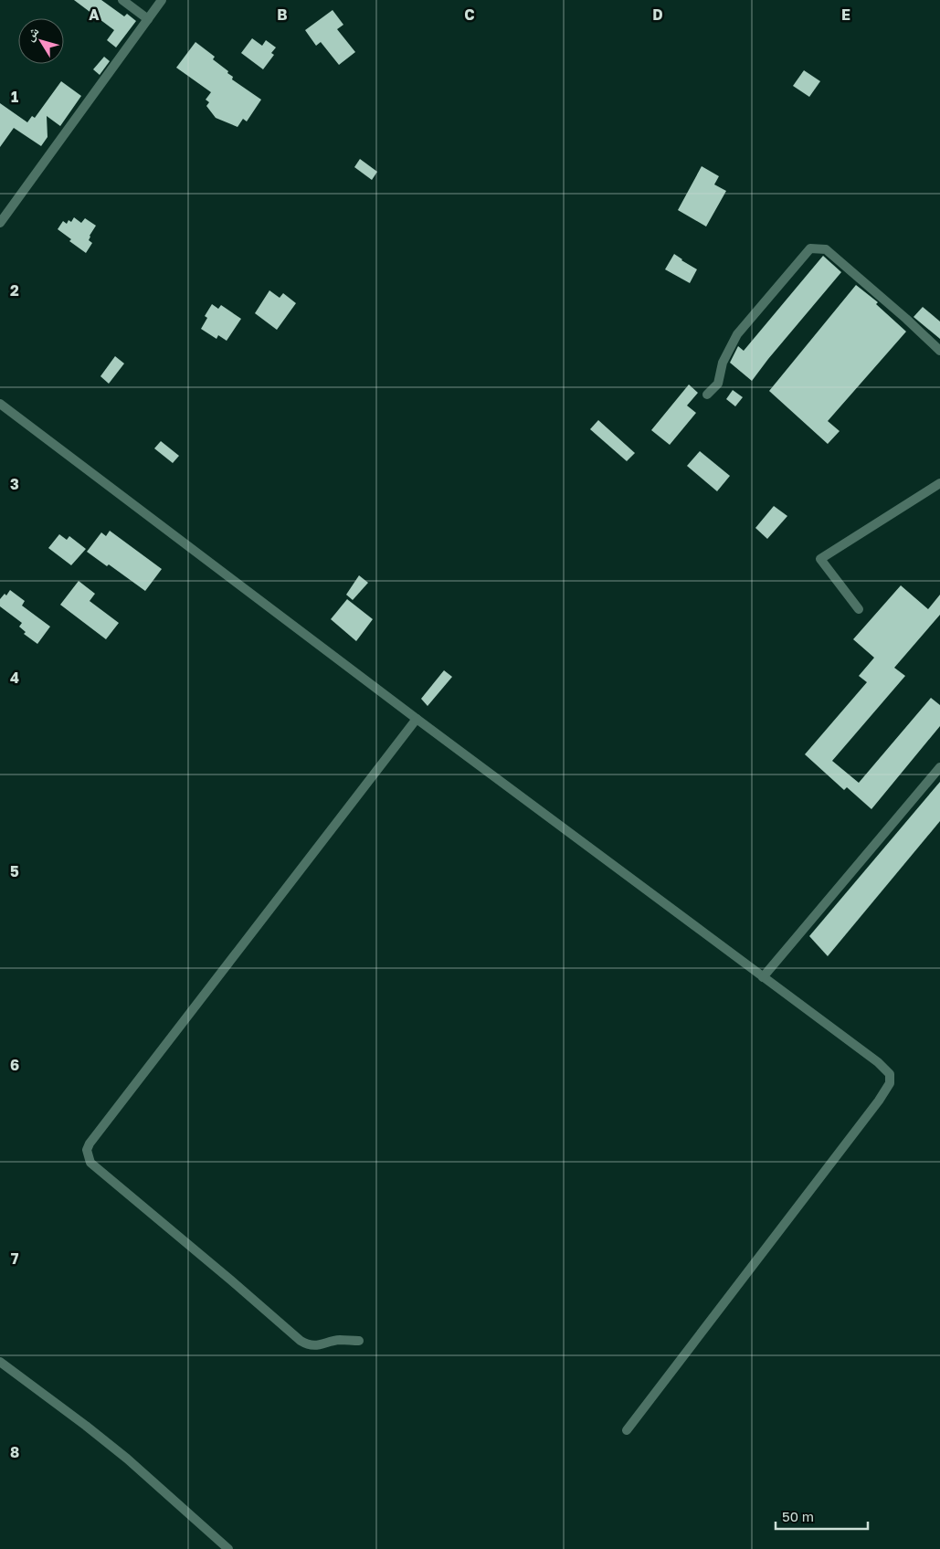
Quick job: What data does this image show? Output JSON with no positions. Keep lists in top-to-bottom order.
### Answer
{
  "scale_bar": "50 m",
  "north": "top left",
  "grid": {
    "columns": [
      "A",
      "B",
      "C",
      "D",
      "E"
    ],
    "rows": [
      "1",
      "2",
      "3",
      "4",
      "5",
      "6",
      "7",
      "8"
    ]
  }
}
